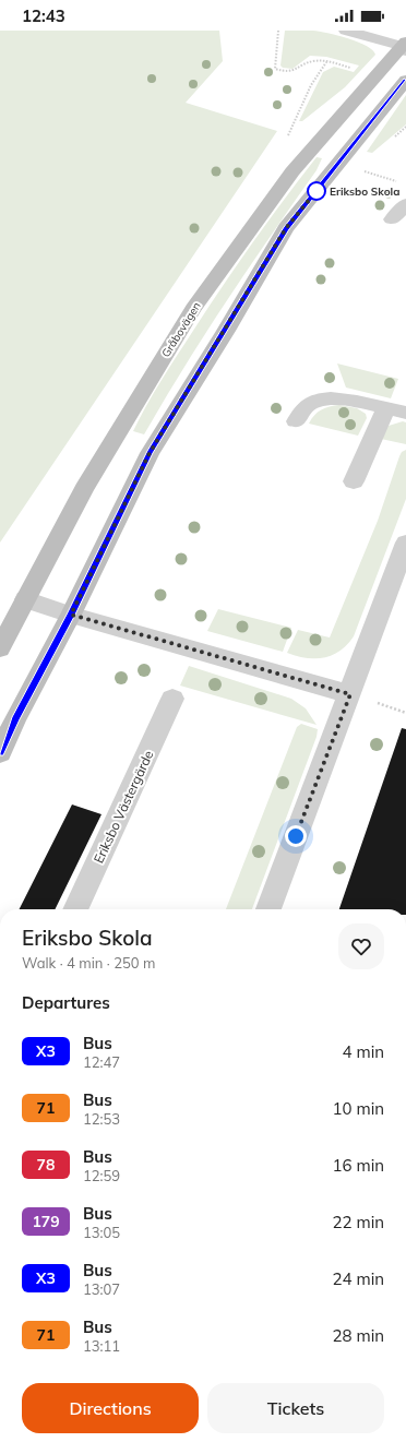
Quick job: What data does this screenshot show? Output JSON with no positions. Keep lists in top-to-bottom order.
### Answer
{
  "streets": {
    "main road": ["Gråbovägen"],
    "street": ["Eriksbo Västergärde"]
  },
  "places": ["Eriksbo Skola"],
  "lines": ["bus line X3"],
  "page": {
    "status": "12:43",
    "heading": [
      ["Eriksbo Skola", "Walk · 4 min · 250 m"],
      "Departures"
    ],
    "list": [
      {
        "mark": "X3",
        "name": "Bus",
        "note": "12:47",
        "value": "4 min"
      },
      {
        "mark": "71",
        "name": "Bus",
        "note": "12:53",
        "value": "10 min"
      },
      {
        "mark": "78",
        "name": "Bus",
        "note": "12:59",
        "value": "16 min"
      },
      {
        "mark": "179",
        "name": "Bus",
        "note": "13:05",
        "value": "22 min"
      },
      {
        "mark": "X3",
        "name": "Bus",
        "note": "13:07",
        "value": "24 min"
      },
      {
        "mark": "71",
        "name": "Bus",
        "note": "13:11",
        "value": "28 min"
      }
    ],
    "buttons": ["Directions", "Tickets"]
  }
}
